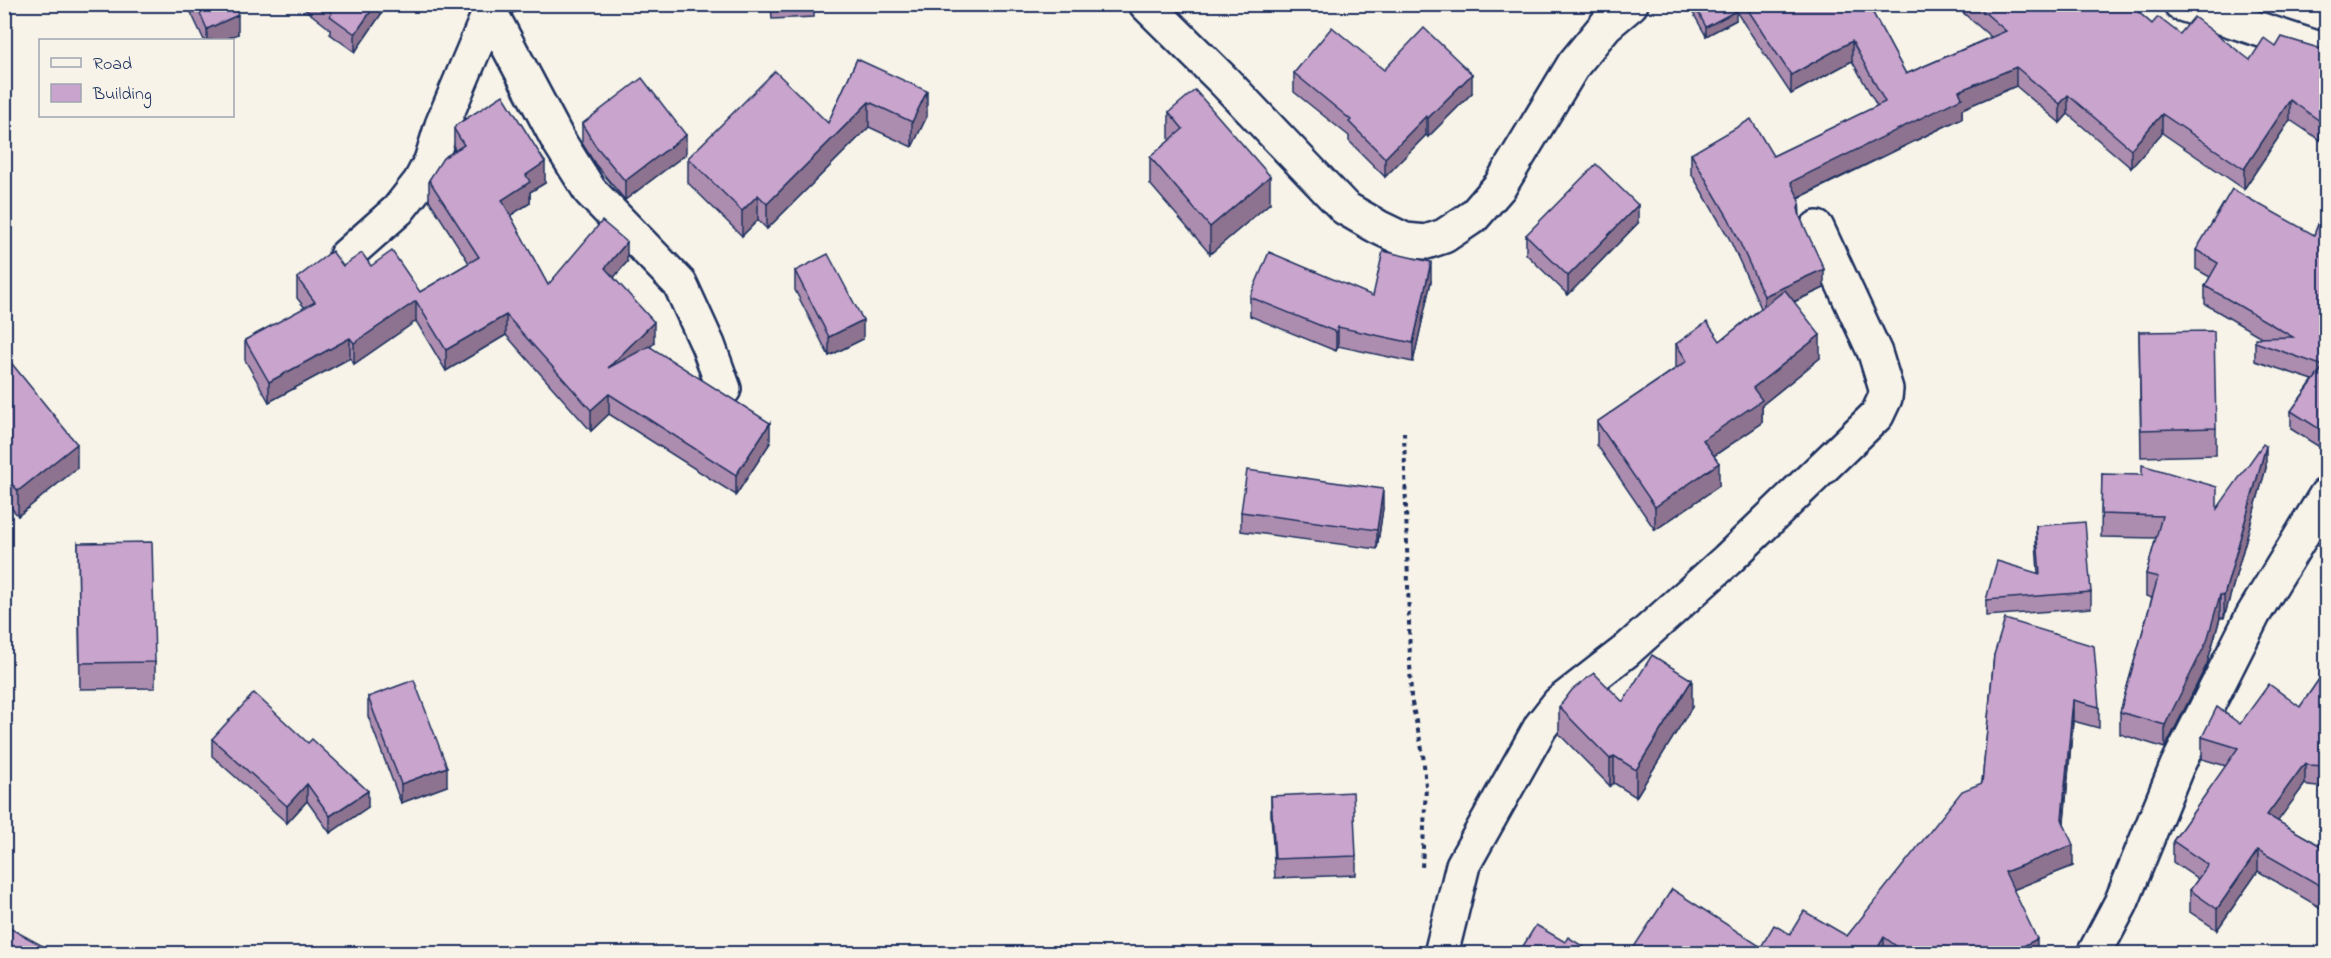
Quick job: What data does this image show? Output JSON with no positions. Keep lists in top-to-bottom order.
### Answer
{
  "legend": ["Road", "Building"]
}
